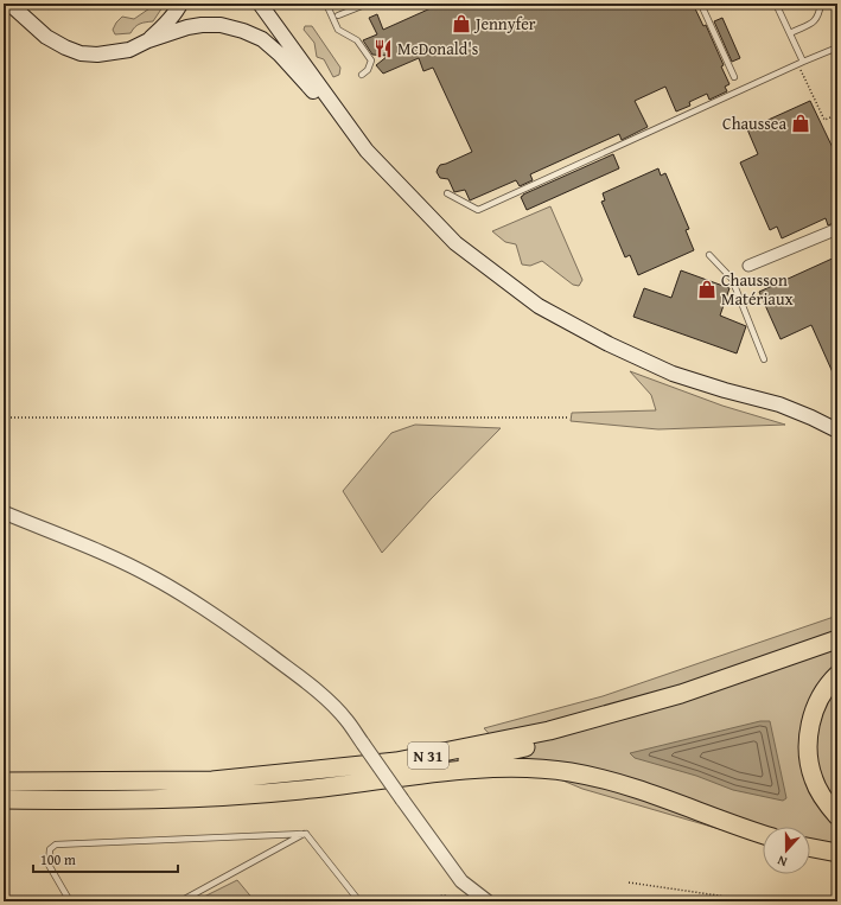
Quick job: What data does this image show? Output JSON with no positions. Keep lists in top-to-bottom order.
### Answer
{
  "streets": {
    "highway": ["N 31"]
  },
  "places": {
    "shop": ["Jennyfer", "Chaussea", "Chausson Matériaux"],
    "restaurant": ["McDonald's"]
  },
  "scale_bar": "100 m",
  "north": "bottom"
}
